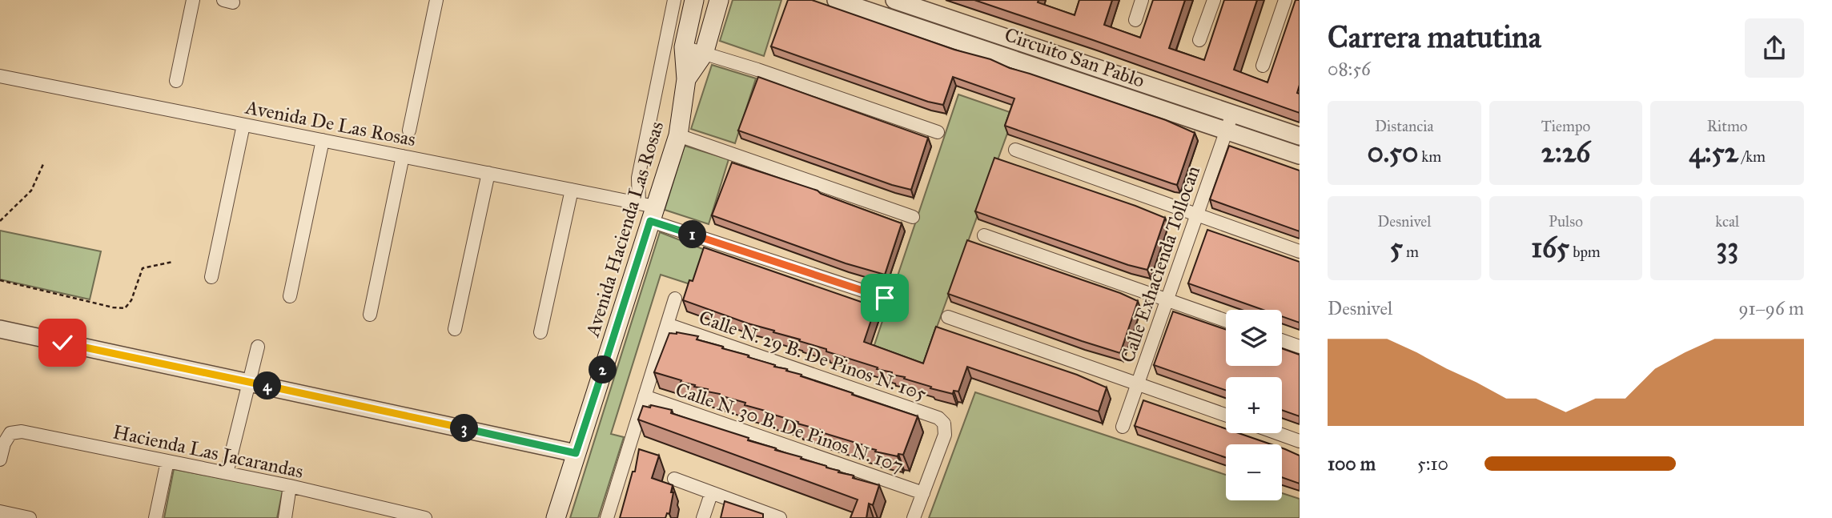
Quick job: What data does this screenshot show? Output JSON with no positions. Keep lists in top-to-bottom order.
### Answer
{
  "streets": {
    "main road": ["Avenida Hacienda Las Rosas"],
    "street": [
      "Circuito San Pablo",
      "Avenida De Las Rosas",
      "Calle Exhacienda Tollocan",
      "Calle N. 29 B. De Pinos N. 105",
      "Calle N. 30 B. De Pinos N. 107",
      "Hacienda Las Jacarandas"
    ]
  },
  "crossings": [
    ["Circuito San Pablo", "Calle Exhacienda Tollocan"],
    ["Avenida De Las Rosas", "Avenida Hacienda Las Rosas"],
    ["Calle N. 29 B. De Pinos N. 105", "Calle N. 30 B. De Pinos N. 107"]
  ],
  "page": {
    "heading": ["Carrera matutina", "08:56"],
    "stats": [
      ["Distancia", "0.50 km"],
      ["Tiempo", "2:26"],
      ["Ritmo", "4:52 /km"],
      ["Desnivel", "5 m"],
      ["Pulso", "165 bpm"],
      ["kcal", "33"]
    ],
    "pins": [
      "1",
      "2",
      "4",
      "3"
    ],
    "chart": ["Desnivel", "91–96 m"],
    "map_buttons": ["+", "−"],
    "list": [
      {
        "name": "100 m",
        "note": "5:10"
      }
    ]
  }
}
